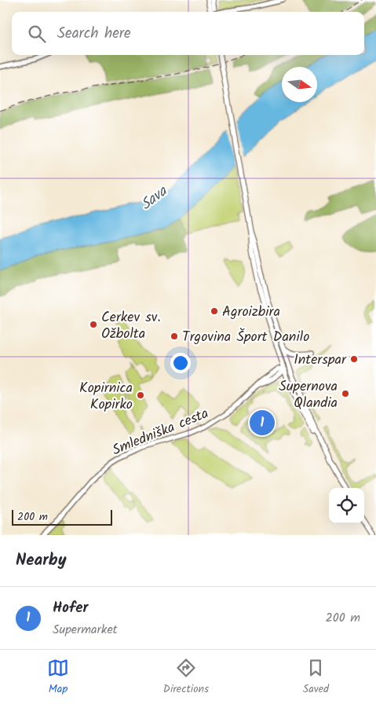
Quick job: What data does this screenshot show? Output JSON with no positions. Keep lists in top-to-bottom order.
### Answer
{
  "streets": {
    "street": ["Smledniška cesta"]
  },
  "water": ["Sava"],
  "places": [
    "Agroizbira",
    "Cerkev sv. Ožbolta",
    "Trgovina Šport Danilo",
    "Interspar",
    "Supernova Qlandia",
    "Kopirnica Kopirko"
  ],
  "scale_bar": "200 m",
  "north": "right",
  "page": {
    "search": "Search here",
    "pins": "1",
    "scale": "200 m",
    "heading": "Nearby",
    "list": [
      {
        "mark": "1",
        "name": "Hofer",
        "note": "Supermarket",
        "value": "200 m"
      }
    ],
    "nav": ["Map", "Directions", "Saved"]
  }
}
